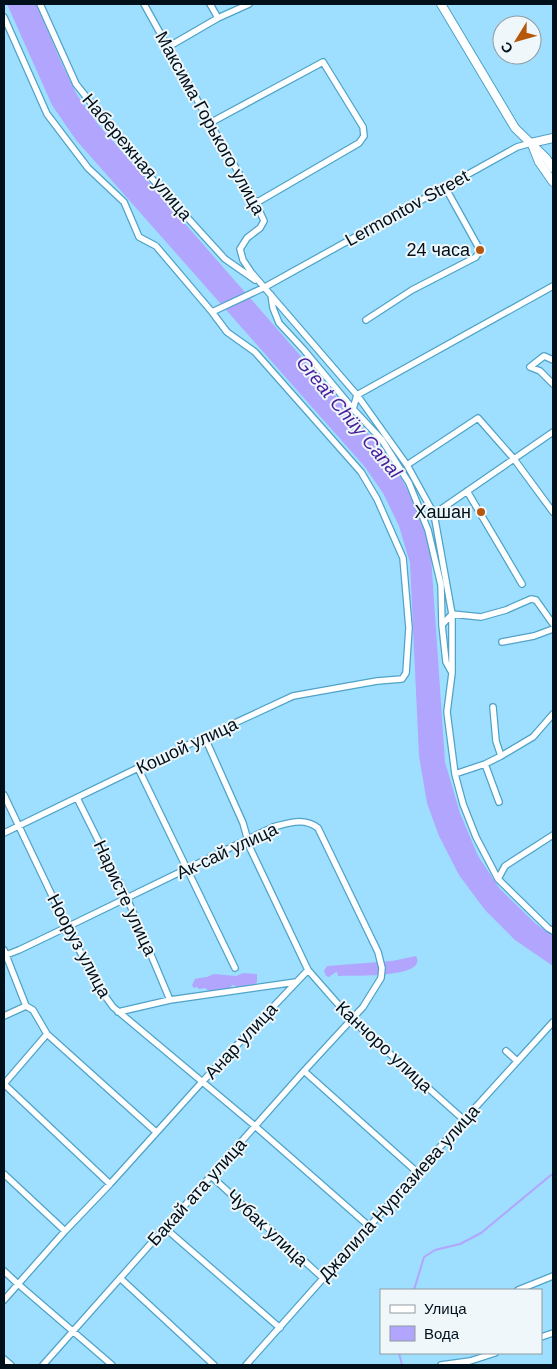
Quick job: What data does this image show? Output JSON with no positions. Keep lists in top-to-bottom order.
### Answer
{
  "streets": {
    "main road": ["Lermontov Street"],
    "street": [
      "Максима Горького улица",
      "Набережная улица",
      "Кошой улица",
      "Ак-сай улица",
      "Наристе улица",
      "Нооруз улица",
      "Анар улица",
      "Канчоро улица",
      "Бакай ата улица",
      "Джалила Нургазиева улица",
      "Чубак улица"
    ]
  },
  "crossings": [
    ["Максима Горького улица", "Набережная улица"],
    ["Максима Горького улица", "Lermontov Street"],
    ["Набережная улица", "Lermontov Street"],
    ["Lermontov Street", "Кошой улица"],
    ["Кошой улица", "Наристе улица"],
    ["Кошой улица", "Нооруз улица"],
    ["Ак-сай улица", "Наристе улица"],
    ["Ак-сай улица", "Нооруз улица"],
    ["Ак-сай улица", "Канчоро улица"],
    ["Ак-сай улица", "Бакай ата улица"],
    ["Нооруз улица", "Анар улица"],
    ["Нооруз улица", "Бакай ата улица"],
    ["Нооруз улица", "Джалила Нургазиева улица"],
    ["Анар улица", "Канчоро улица"],
    ["Канчоро улица", "Бакай ата улица"],
    ["Канчоро улица", "Джалила Нургазиева улица"],
    ["Бакай ата улица", "Чубак улица"],
    ["Джалила Нургазиева улица", "Чубак улица"]
  ],
  "water": ["Great Chüy Canal"],
  "places": ["24 часа", "Хашан"],
  "legend": ["Улица", "Вода"],
  "north": "bottom left"
}
